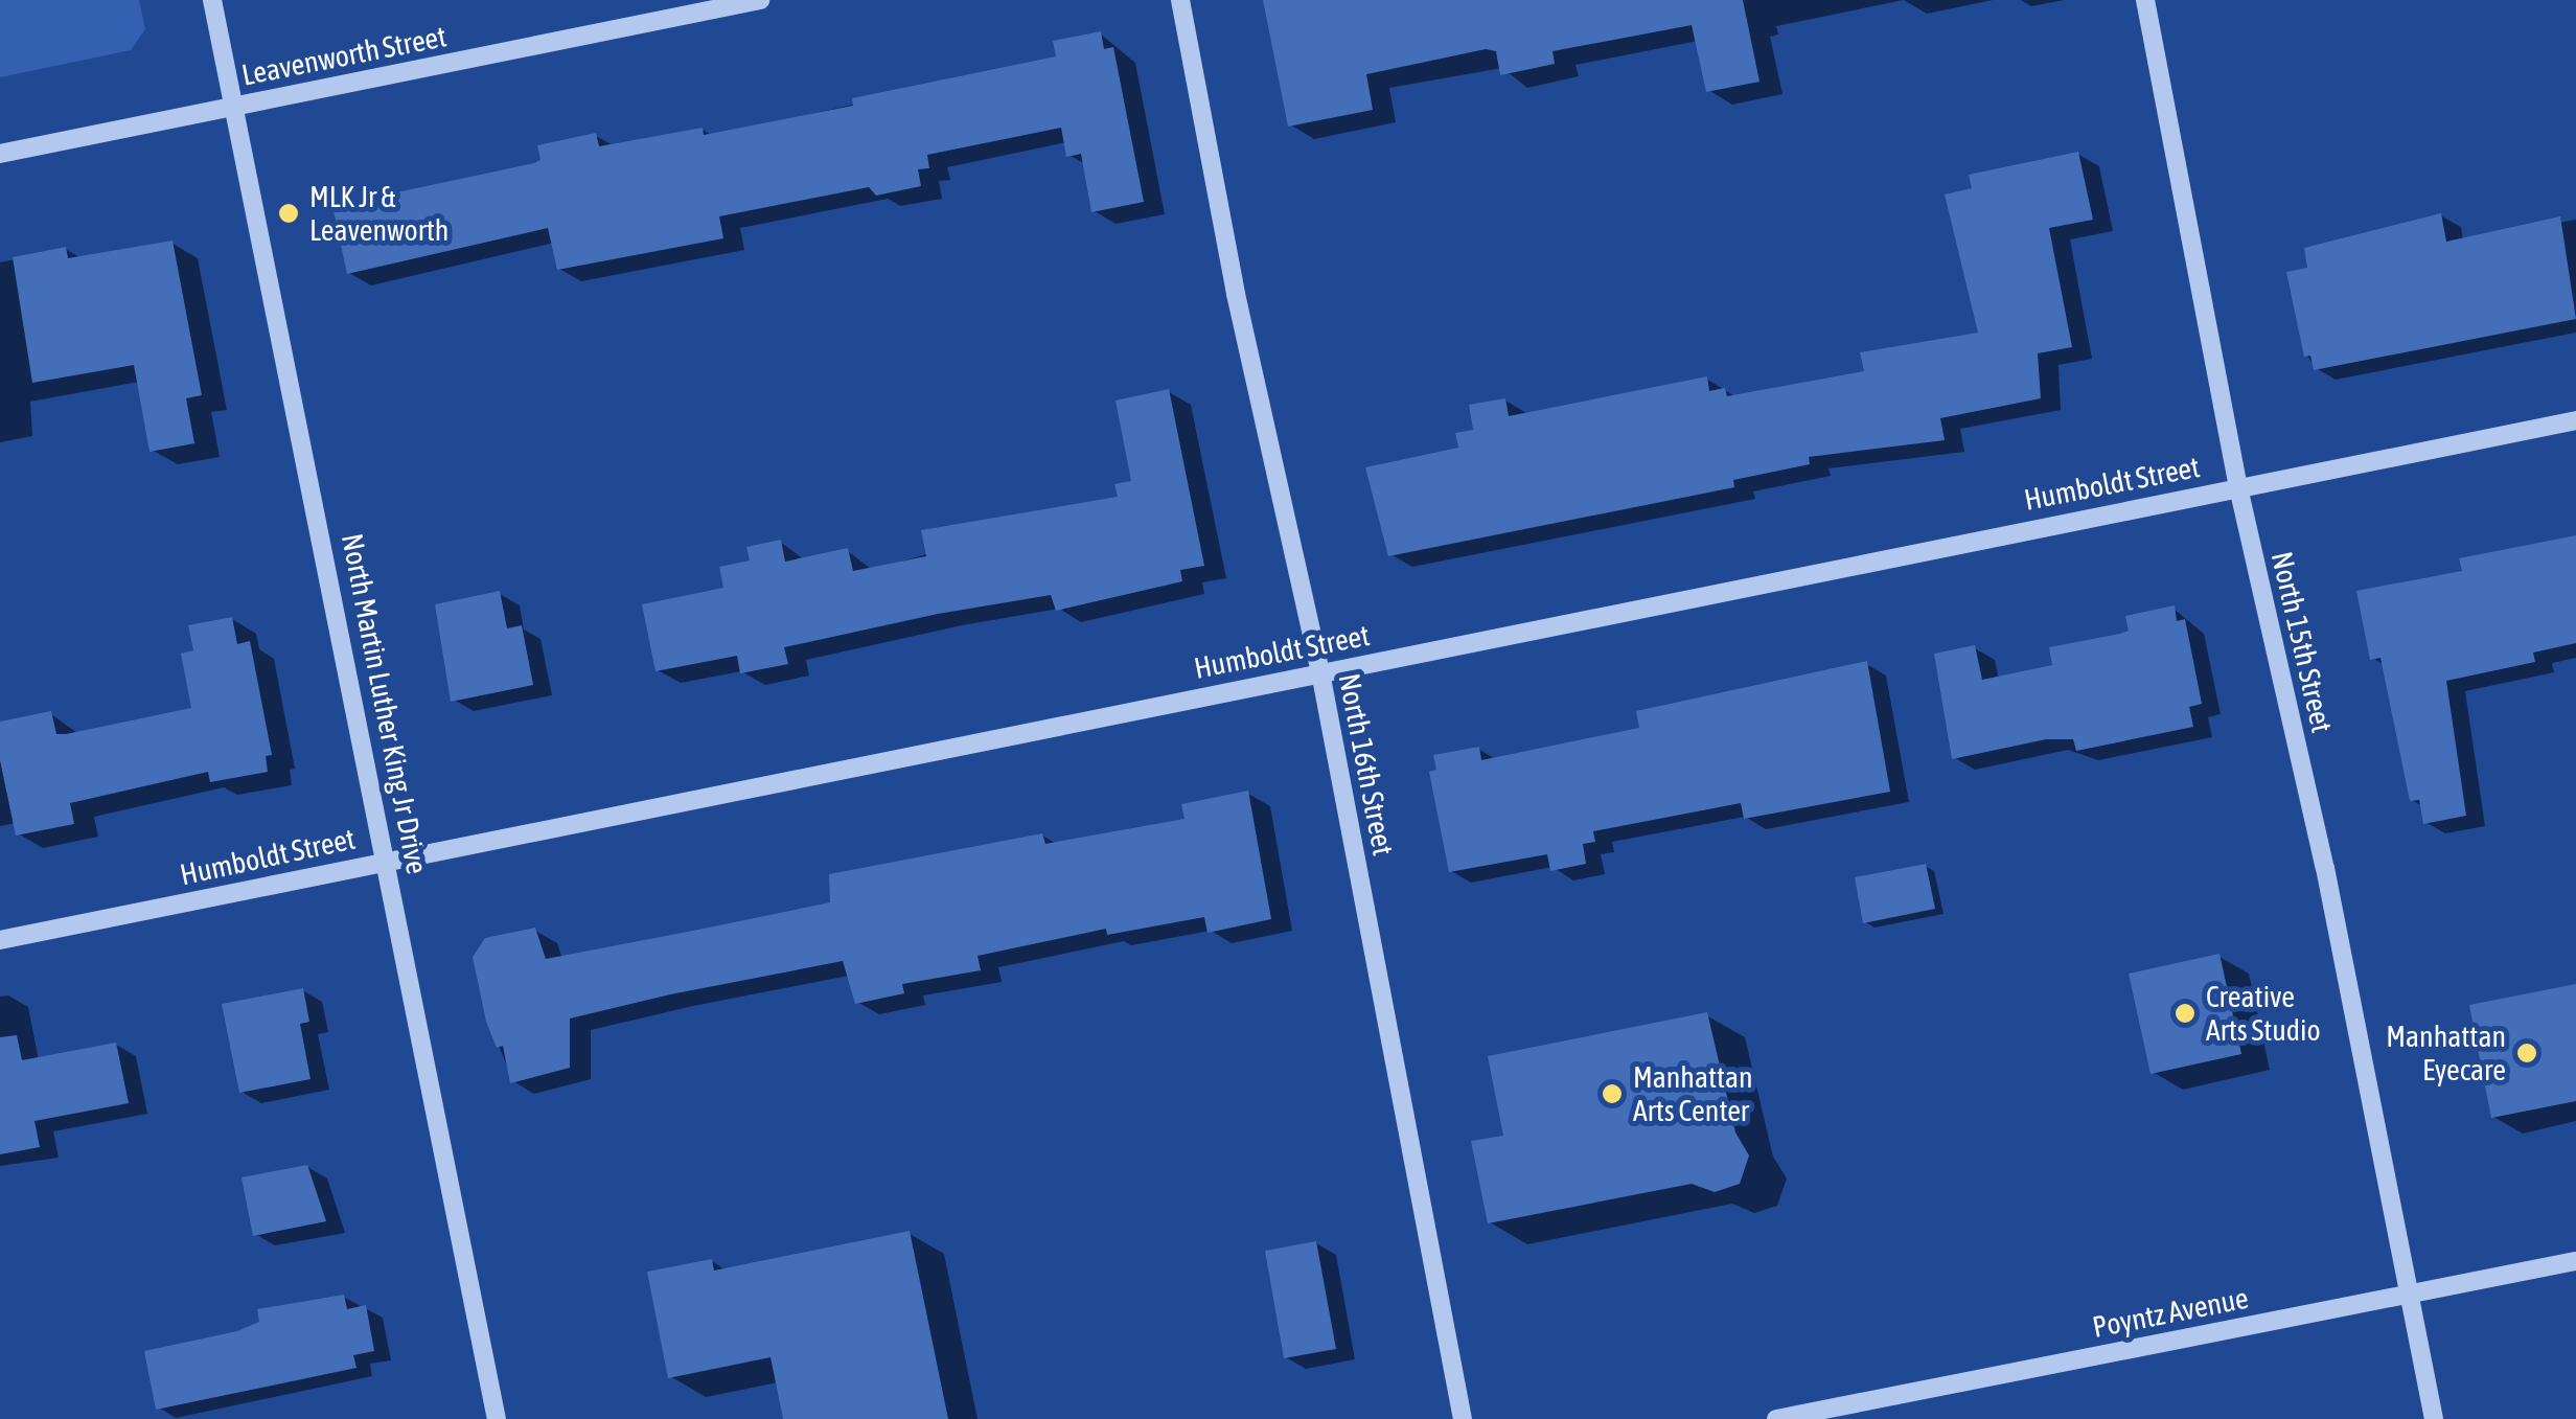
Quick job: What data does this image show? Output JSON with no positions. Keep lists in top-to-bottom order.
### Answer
{
  "streets": {
    "street": [
      "Leavenworth Street",
      "Humboldt Street",
      "North 15th Street",
      "North Martin Luther King Jr Drive",
      "North 16th Street",
      "Poyntz Avenue"
    ]
  },
  "crossings": [
    ["Leavenworth Street", "North Martin Luther King Jr Drive"],
    ["Humboldt Street", "North 15th Street"],
    ["Humboldt Street", "North Martin Luther King Jr Drive"],
    ["Humboldt Street", "North 16th Street"],
    ["North 15th Street", "Poyntz Avenue"]
  ],
  "places": [
    "MLK Jr & Leavenworth",
    "Creative Arts Studio",
    "Manhattan Eyecare",
    "Manhattan Arts Center"
  ]
}
